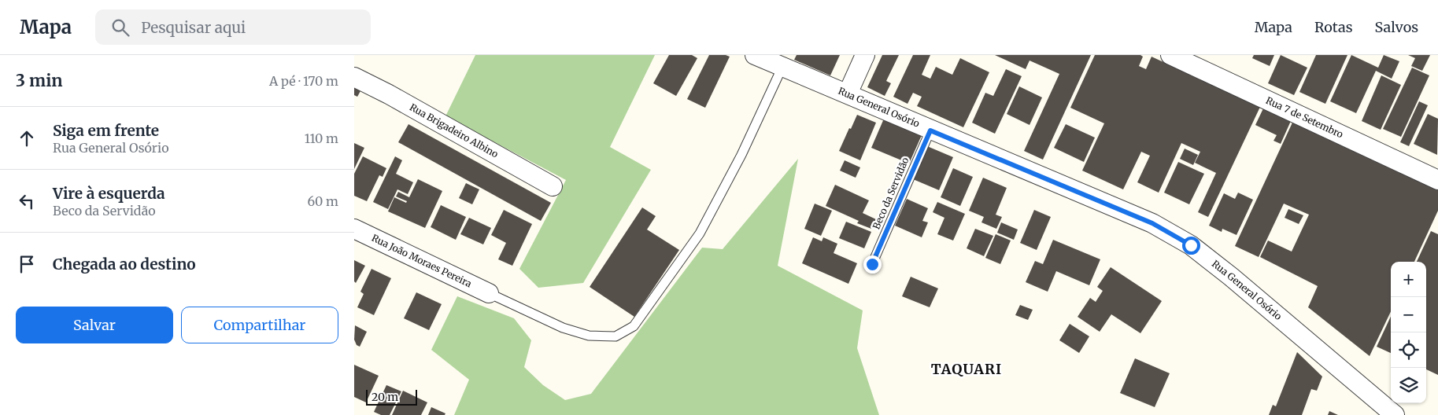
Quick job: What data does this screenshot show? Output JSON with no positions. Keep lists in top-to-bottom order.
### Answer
{
  "streets": {
    "street": [
      "Rua General Osório",
      "Rua 7 de Setembro",
      "Rua Brigadeiro Albino",
      "Rua João Moraes Pereira"
    ],
    "lane": ["Beco da Servidão"]
  },
  "crossings": [
    ["Rua General Osório", "Beco da Servidão"]
  ],
  "districts": ["TAQUARI"],
  "scale_bar": "20 m",
  "page": {
    "header": "Mapa",
    "search": "Pesquisar aqui",
    "nav": ["Mapa", "Rotas", "Salvos"],
    "heading": ["3 min", "A pé · 170 m"],
    "list": [
      ["Siga em frente", "Rua General Osório", "110 m"],
      ["Vire à esquerda", "Beco da Servidão", "60 m"],
      "Chegada ao destino"
    ],
    "map_buttons": ["+", "−"],
    "buttons": ["Salvar", "Compartilhar"],
    "scale": "20 m"
  }
}
